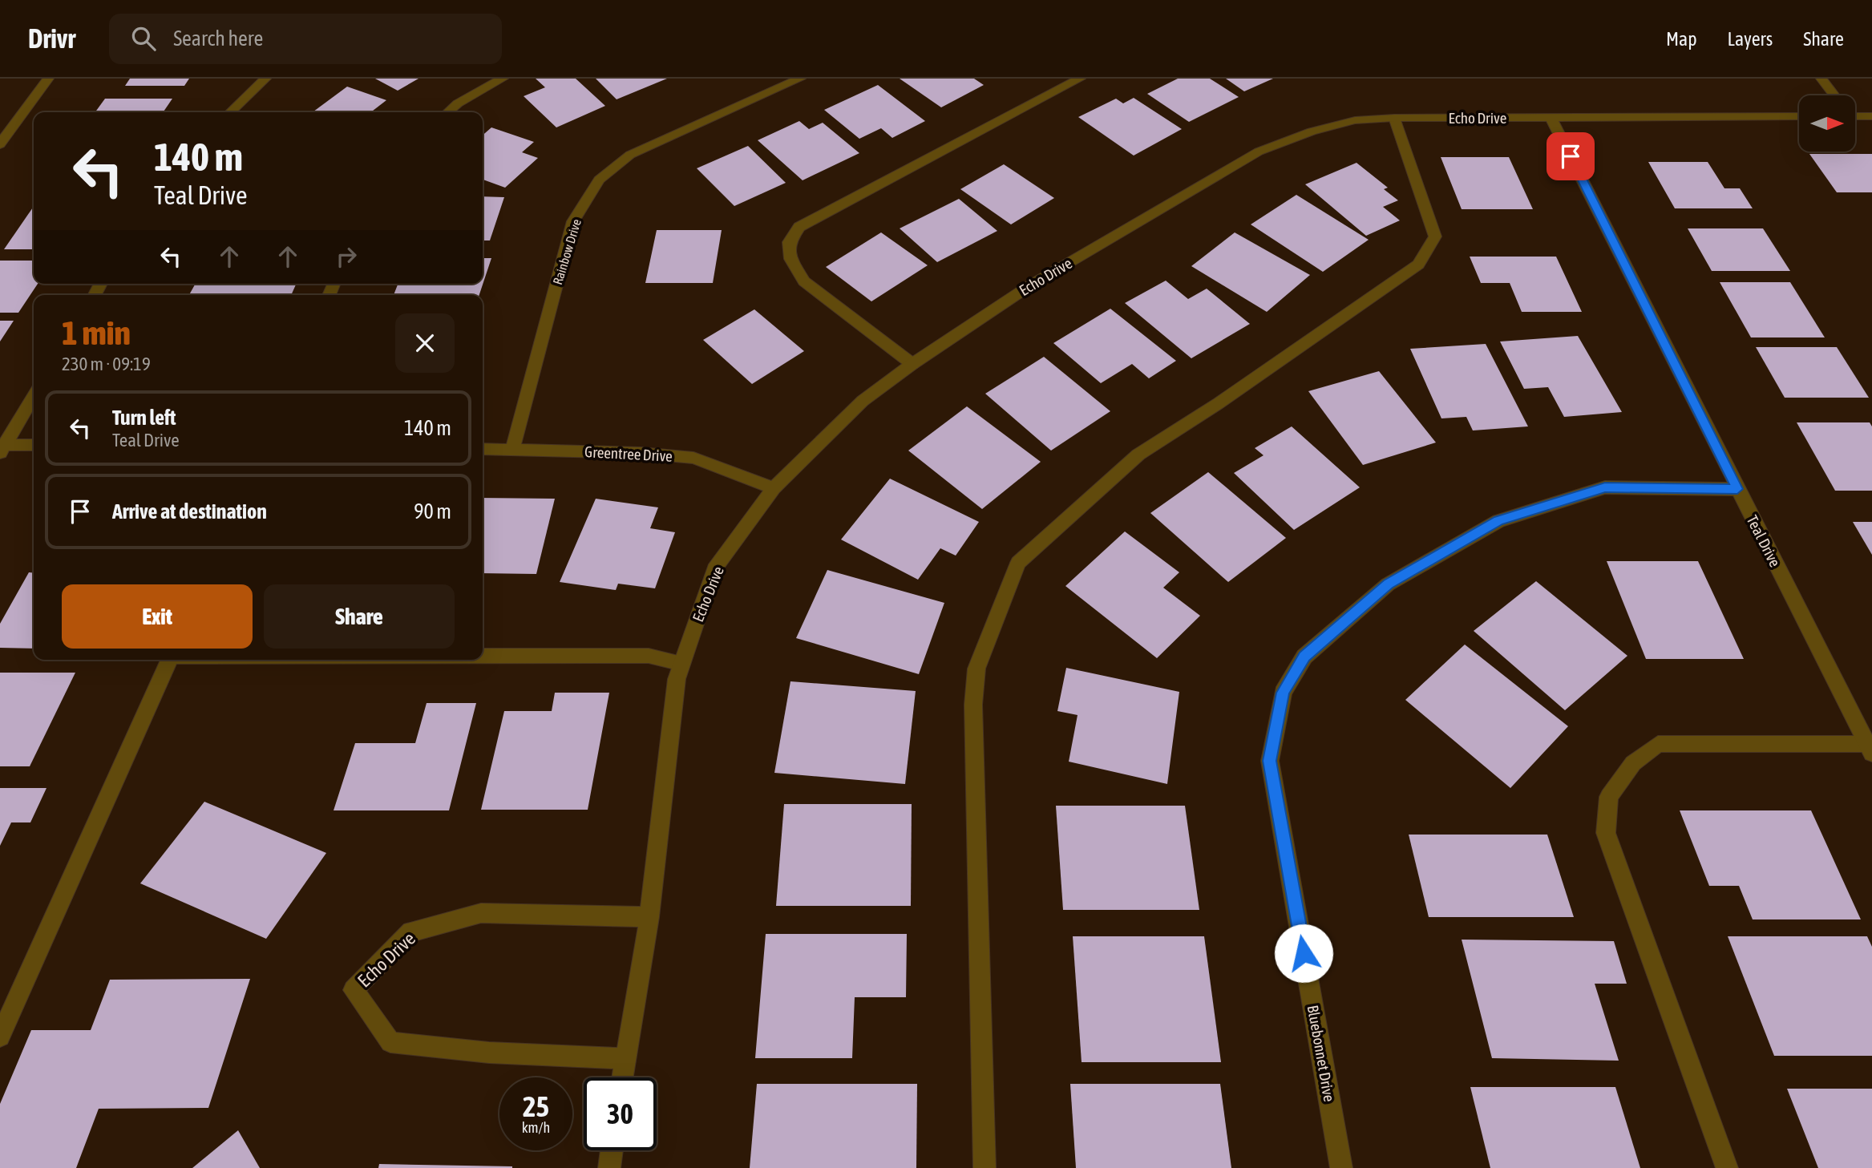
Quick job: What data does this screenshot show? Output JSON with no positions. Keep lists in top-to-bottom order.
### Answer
{
  "streets": {
    "street": [
      "Echo Drive",
      "Rainbow Drive",
      "Greentree Drive",
      "Teal Drive",
      "Bluebonnet Drive"
    ]
  },
  "crossings": [
    ["Echo Drive", "Greentree Drive"],
    ["Echo Drive", "Teal Drive"],
    ["Rainbow Drive", "Greentree Drive"],
    ["Teal Drive", "Bluebonnet Drive"]
  ],
  "north": "right",
  "page": {
    "header": "Drivr",
    "search": "Search here",
    "nav": ["Map", "Layers", "Share"],
    "turn": ["140 m", "Teal Drive"],
    "heading": ["1 min", "230 m · 09:19"],
    "list": [
      {
        "name": "Turn left",
        "note": "Teal Drive",
        "value": "140 m"
      },
      {
        "name": "Arrive at destination",
        "value": "90 m"
      }
    ],
    "buttons": ["Exit", "Share"],
    "speed": "25 km/h",
    "limit": "30"
  }
}
